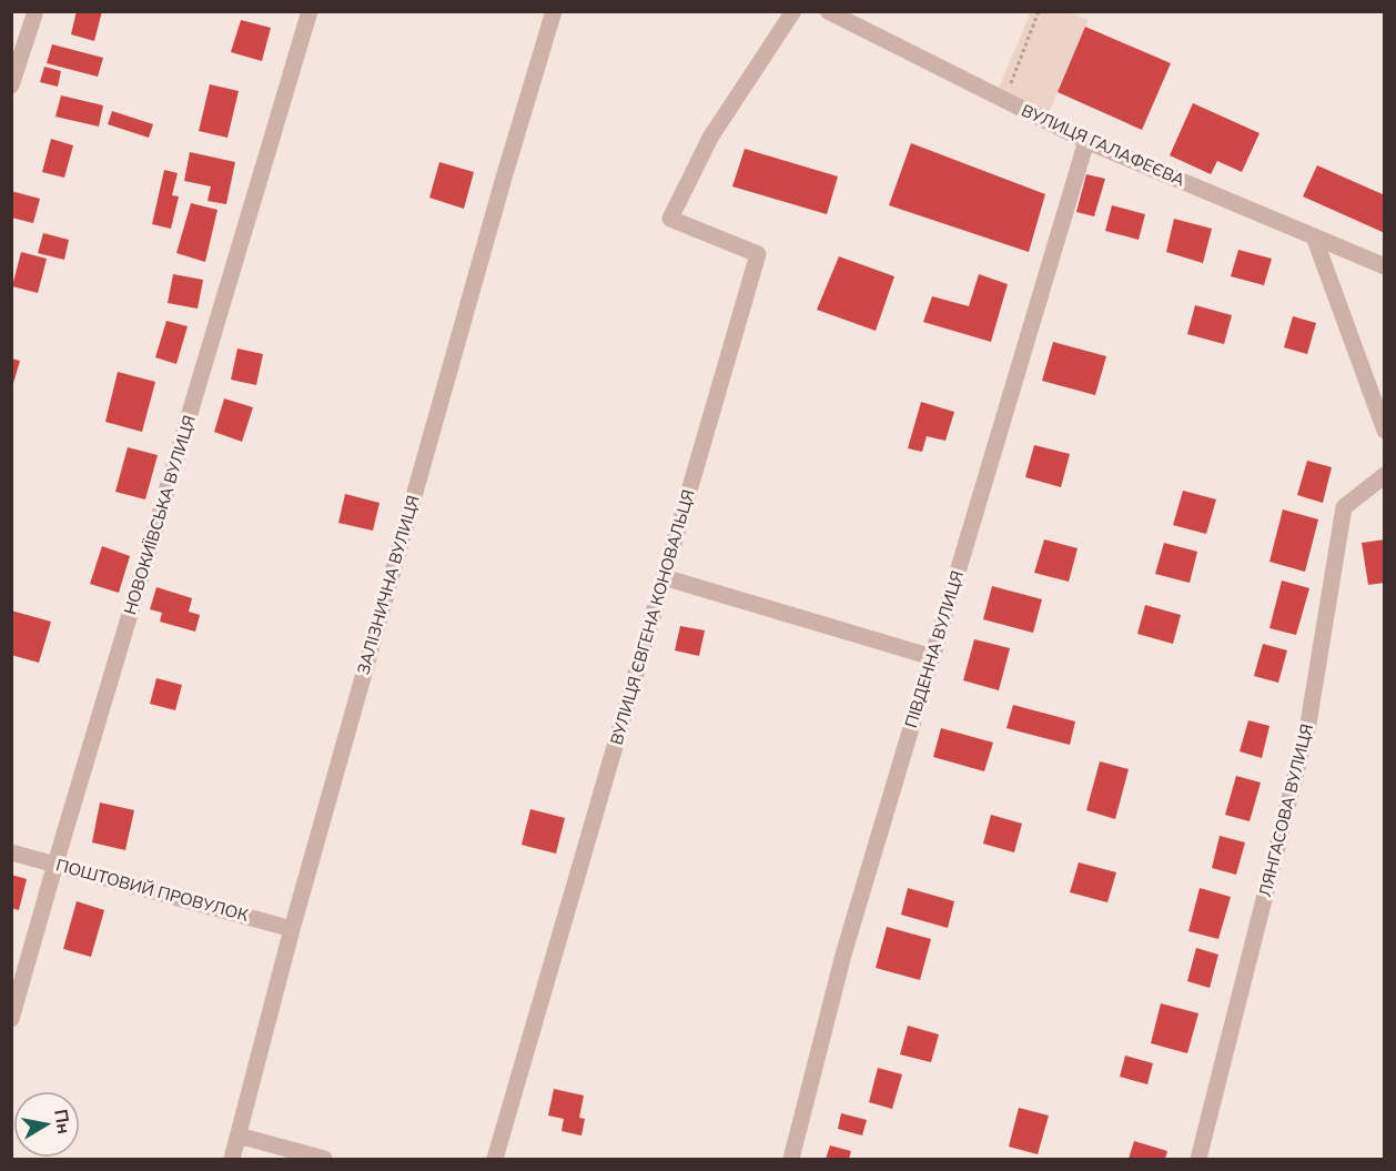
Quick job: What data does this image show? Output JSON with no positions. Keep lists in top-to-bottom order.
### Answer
{
  "streets": {
    "street": [
      "ВУЛИЦЯ ГАЛАФЕЄВА",
      "НОВОКИЇВСЬКА ВУЛИЦЯ",
      "ЗАЛІЗНИЧНА ВУЛИЦЯ",
      "ВУЛИЦЯ ЄВГЕНА КОНОВАЛЬЦЯ",
      "ПІВДЕННА ВУЛИЦЯ",
      "ЛЯНГАСОВА ВУЛИЦЯ",
      "ПОШТОВИЙ ПРОВУЛОК"
    ]
  },
  "crossings": [
    ["ВУЛИЦЯ ГАЛАФЕЄВА", "ПІВДЕННА ВУЛИЦЯ"],
    ["НОВОКИЇВСЬКА ВУЛИЦЯ", "ПОШТОВИЙ ПРОВУЛОК"],
    ["ЗАЛІЗНИЧНА ВУЛИЦЯ", "ПОШТОВИЙ ПРОВУЛОК"]
  ],
  "north": "right"
}
